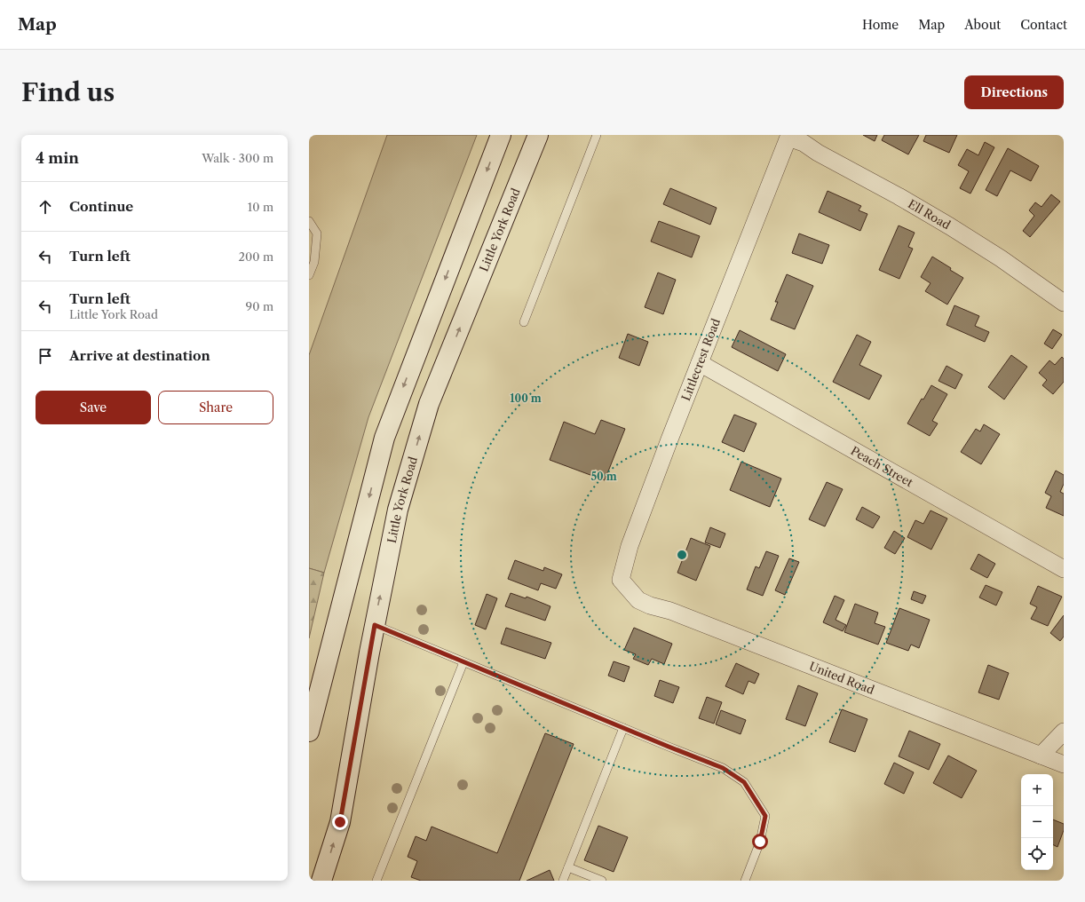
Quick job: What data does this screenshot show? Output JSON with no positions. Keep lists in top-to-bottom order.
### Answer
{
  "streets": {
    "main road": ["Little York Road"],
    "street": [
      "Ell Road",
      "Littlecrest Road",
      "Peach Street",
      "United Road"
    ]
  },
  "crossings": [
    ["Ell Road", "Littlecrest Road"],
    ["Littlecrest Road", "Peach Street"],
    ["Littlecrest Road", "United Road"]
  ],
  "page": {
    "header": "Map",
    "nav": [
      "Home",
      "Map",
      "About",
      "Contact"
    ],
    "buttons": [
      "Directions",
      ["Save", "Share"]
    ],
    "title": "Find us",
    "heading": ["4 min", "Walk · 300 m"],
    "list": [
      ["Continue", "10 m"],
      ["Turn left", "200 m"],
      ["Turn left", "Little York Road", "90 m"],
      "Arrive at destination"
    ],
    "map_buttons": ["+", "−"]
  },
  "rings": ["100 m", "50 m"]
}
